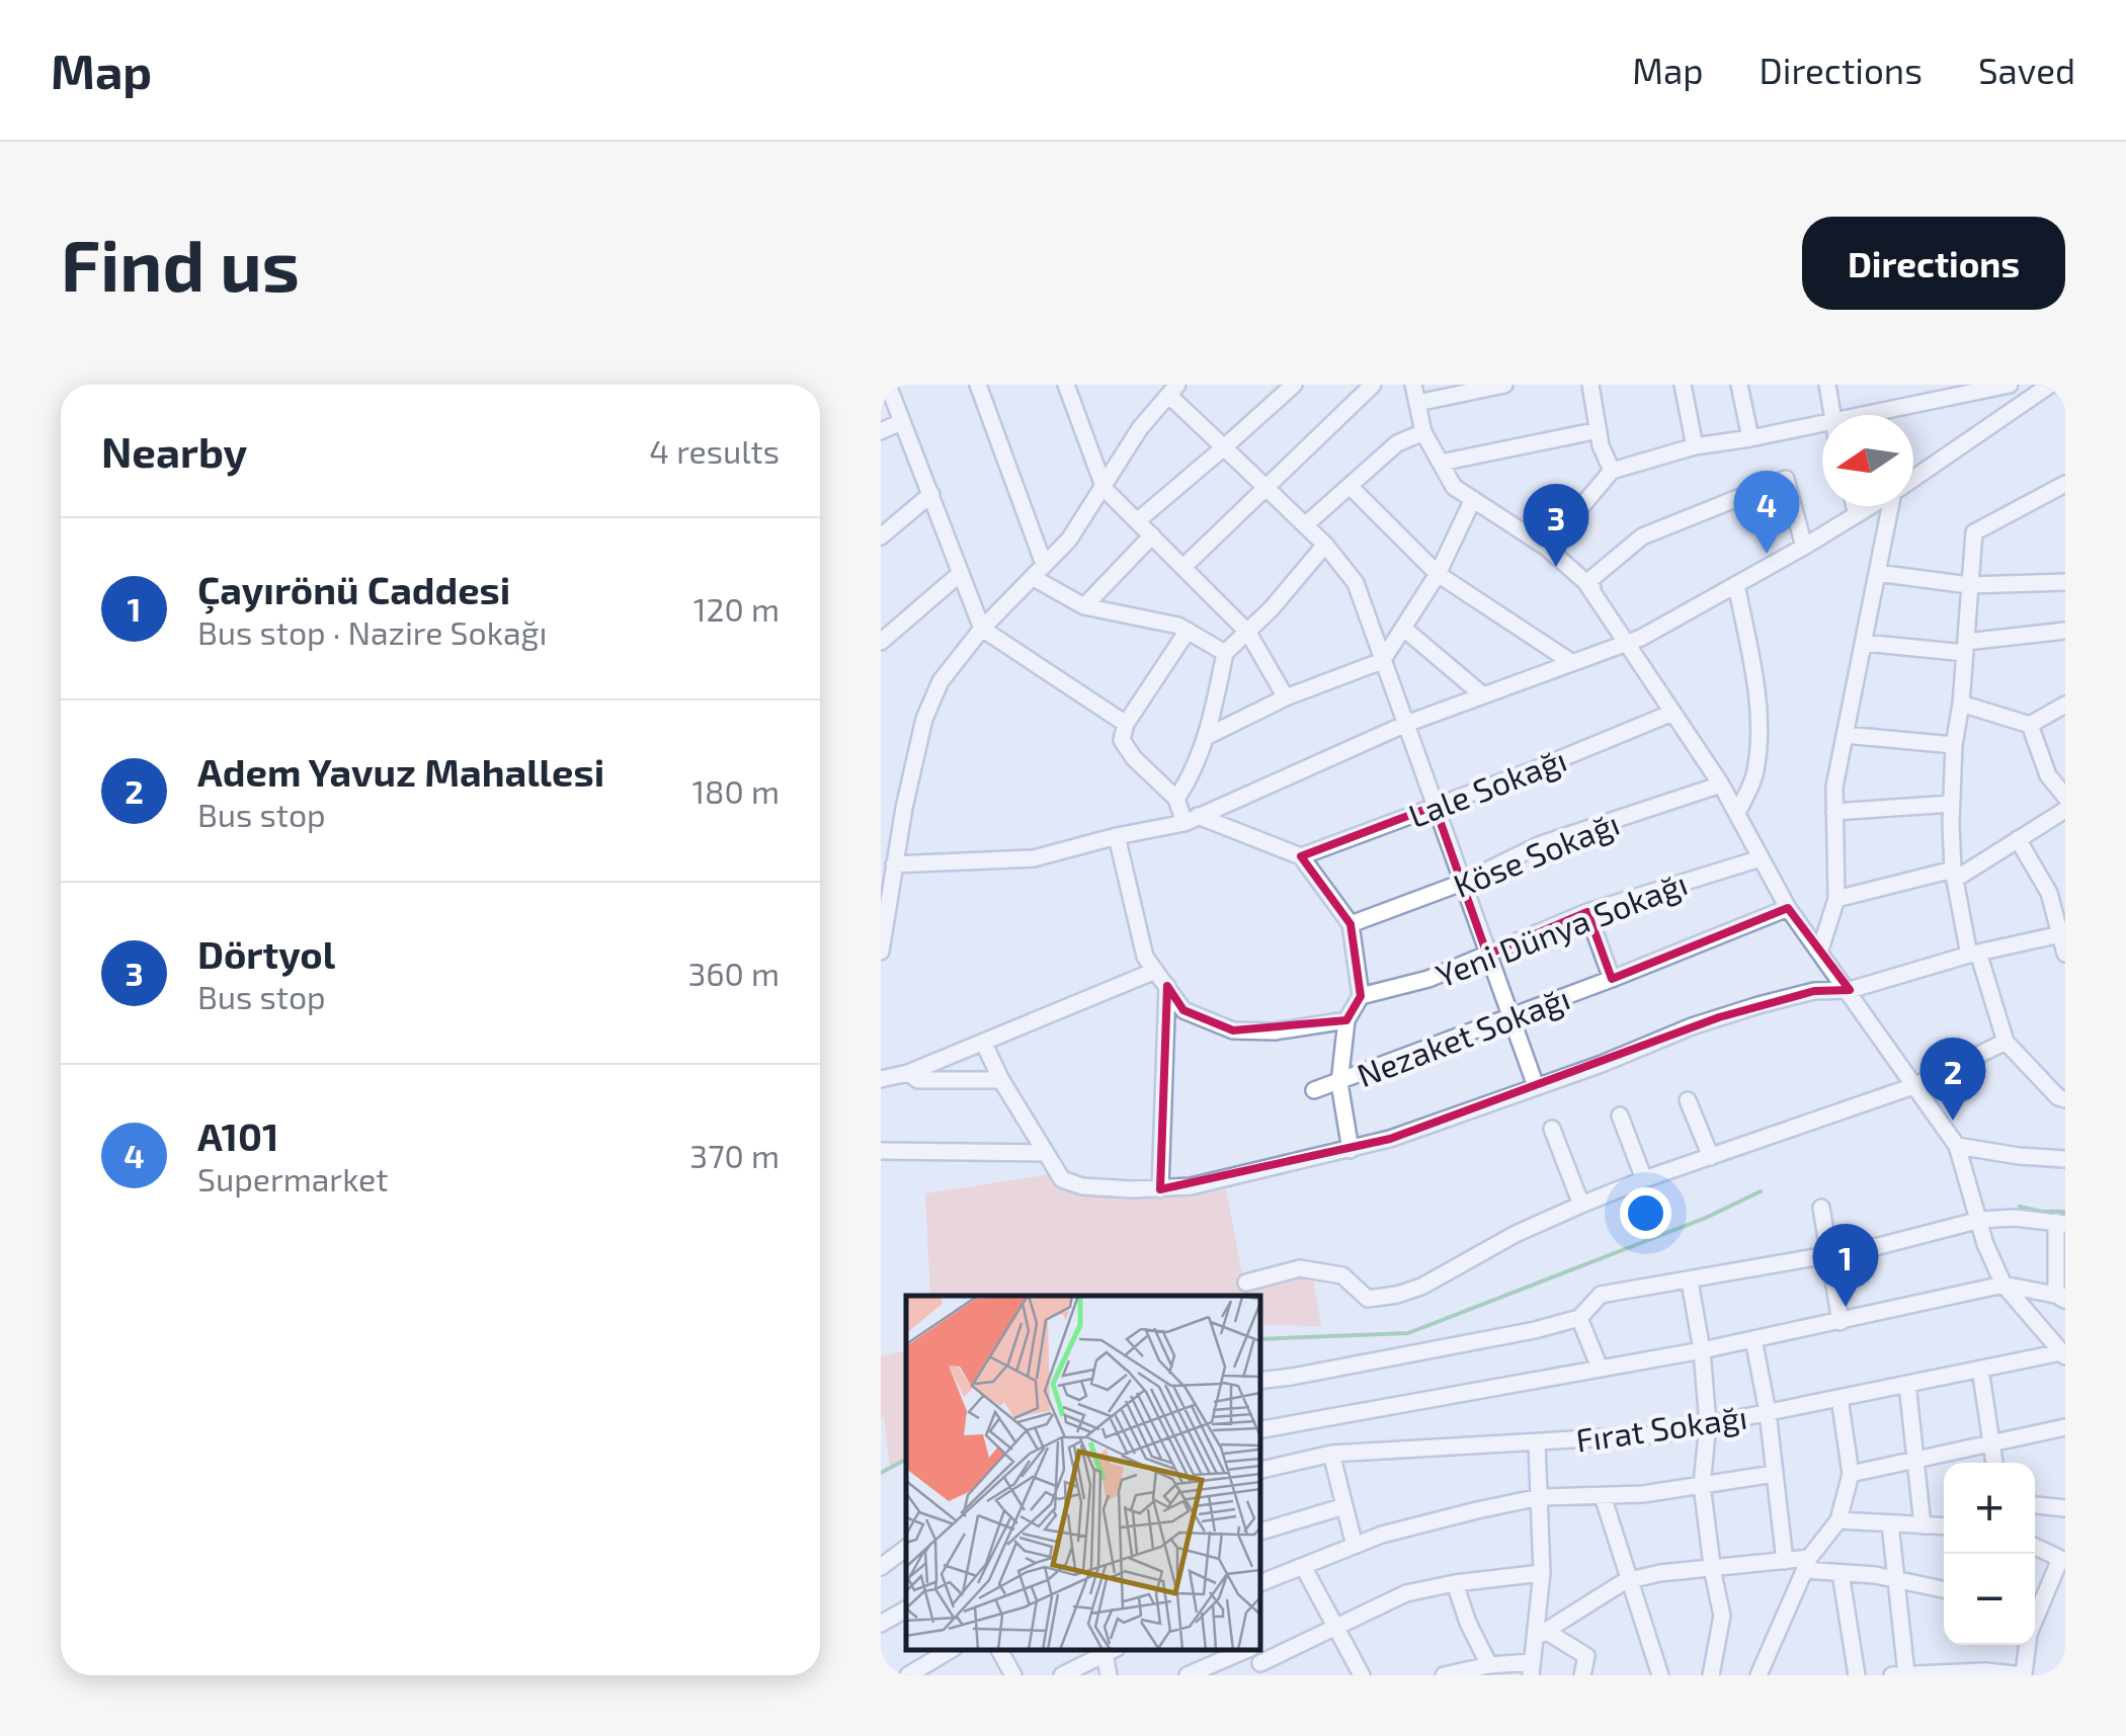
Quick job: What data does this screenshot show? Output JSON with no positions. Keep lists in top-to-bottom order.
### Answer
{
  "streets": {
    "street": [
      "Lale Sokağı",
      "Köse Sokağı",
      "Yeni Dünya Sokağı",
      "Nezaket Sokağı",
      "Fırat Sokağı"
    ]
  },
  "crossings": [
    ["Lale Sokağı", "Köse Sokağı"],
    ["Lale Sokağı", "Yeni Dünya Sokağı"],
    ["Köse Sokağı", "Yeni Dünya Sokağı"],
    ["Yeni Dünya Sokağı", "Nezaket Sokağı"]
  ],
  "north": "left",
  "page": {
    "header": "Map",
    "nav": ["Map", "Directions", "Saved"],
    "buttons": "Directions",
    "title": "Find us",
    "heading": ["Nearby", "4 results"],
    "pins": [
      "4",
      "3",
      "2",
      "1"
    ],
    "list": [
      {
        "mark": "1",
        "name": "Çayırönü Caddesi",
        "note": "Bus stop · Nazire Sokağı",
        "value": "120 m"
      },
      {
        "mark": "2",
        "name": "Adem Yavuz Mahallesi",
        "note": "Bus stop",
        "value": "180 m"
      },
      {
        "mark": "3",
        "name": "Dörtyol",
        "note": "Bus stop",
        "value": "360 m"
      },
      {
        "mark": "4",
        "name": "A101",
        "note": "Supermarket",
        "value": "370 m"
      }
    ],
    "map_buttons": ["+", "−"]
  }
}
